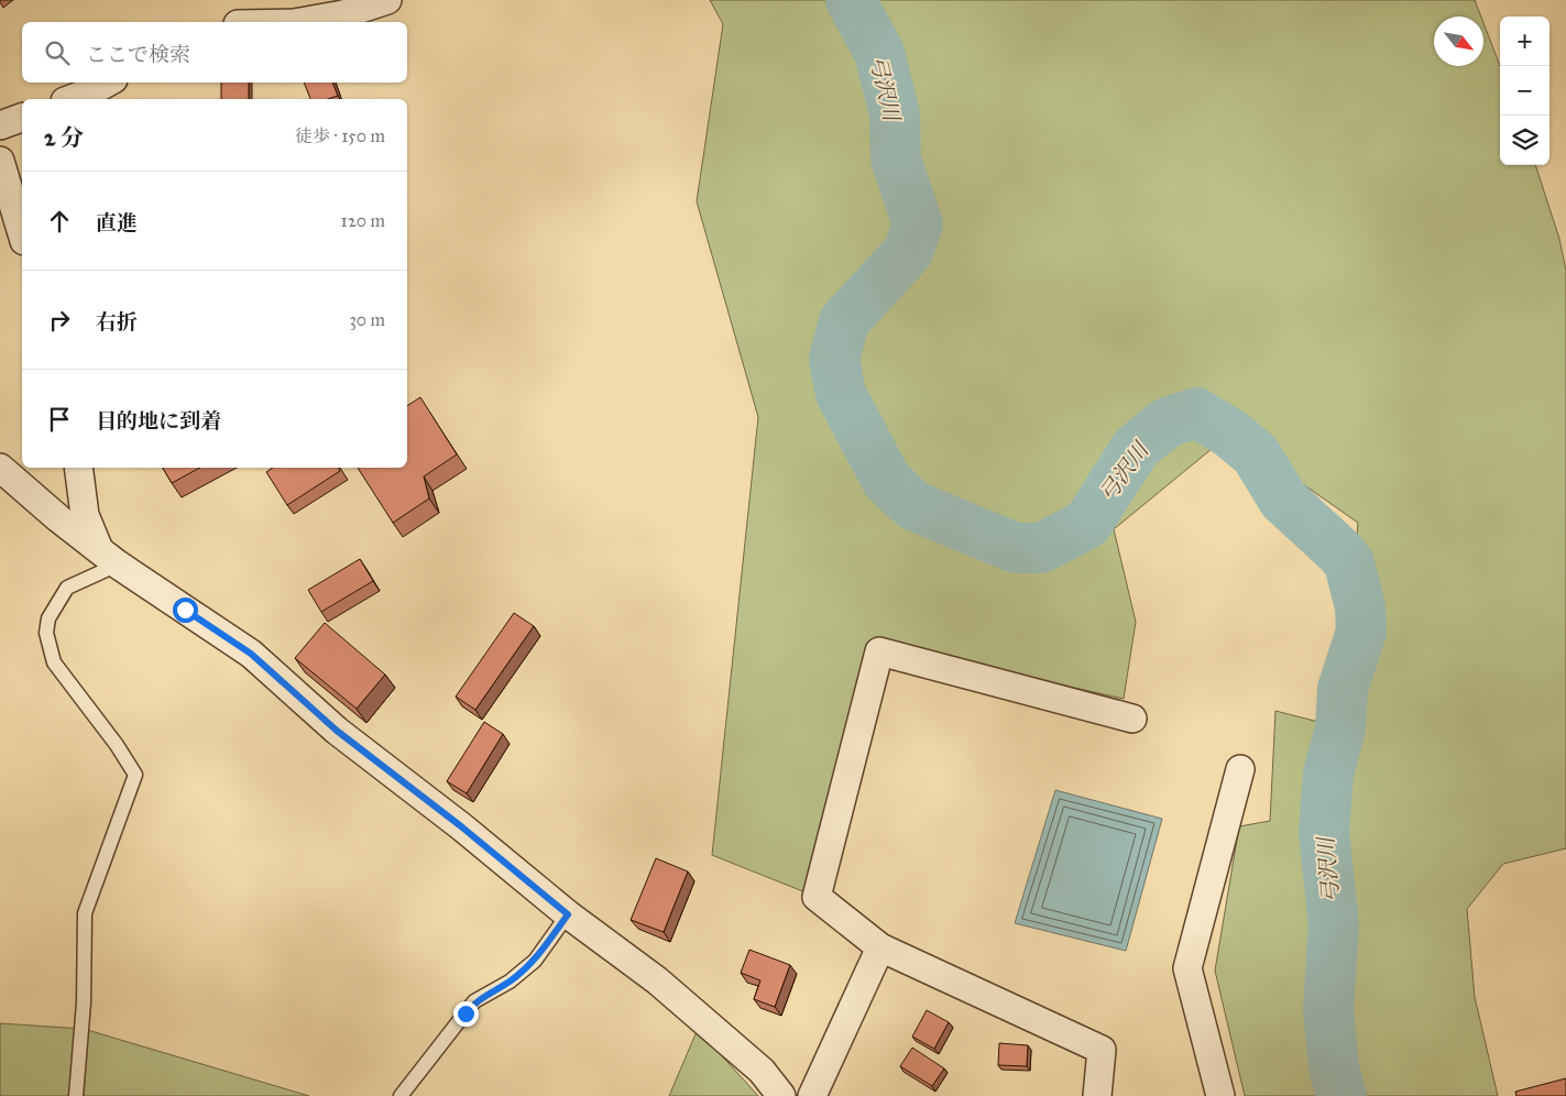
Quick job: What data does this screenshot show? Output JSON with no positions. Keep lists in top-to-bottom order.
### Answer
{
  "water": ["弓沢川"],
  "north": "bottom right",
  "page": {
    "map_buttons": ["+", "−"],
    "search": "ここで検索",
    "heading": ["2 分", "徒歩 · 150 m"],
    "list": [
      ["直進", "120 m"],
      ["右折", "30 m"],
      "目的地に到着"
    ]
  }
}
